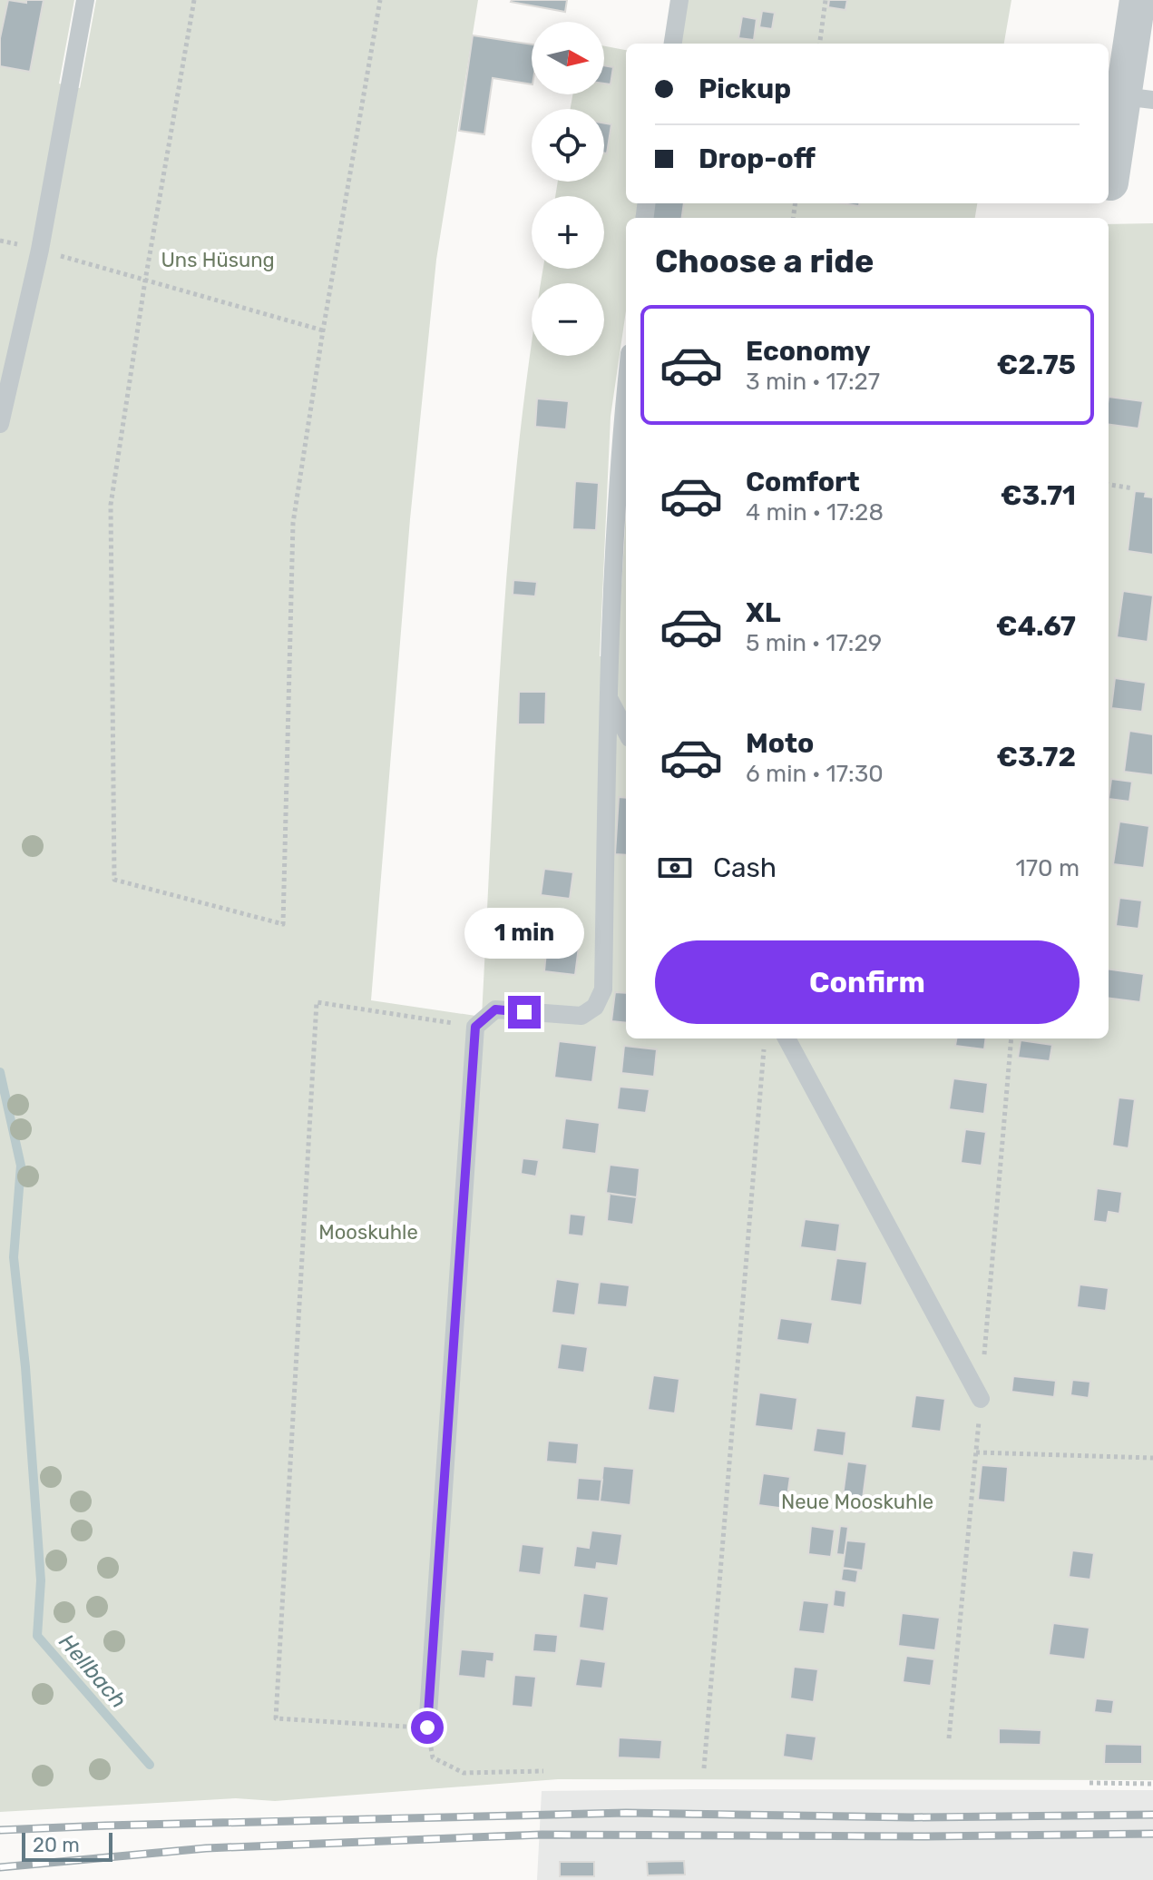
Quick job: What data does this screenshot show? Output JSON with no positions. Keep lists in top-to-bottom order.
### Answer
{
  "water": ["Hellbach"],
  "parks": ["Uns Hüsung", "Mooskuhle", "Neue Mooskuhle"],
  "scale_bar": "20 m",
  "north": "right",
  "page": {
    "map_buttons": ["+", "−"],
    "banner": ["Pickup", "Drop-off"],
    "heading": "Choose a ride",
    "list": [
      {
        "name": "Economy",
        "note": "3 min · 17:27",
        "value": "€2.75"
      },
      {
        "name": "Comfort",
        "note": "4 min · 17:28",
        "value": "€3.71"
      },
      {
        "name": "XL",
        "note": "5 min · 17:29",
        "value": "€4.67"
      },
      {
        "name": "Moto",
        "note": "6 min · 17:30",
        "value": "€3.72"
      }
    ],
    "pay": ["Cash", "170 m"],
    "bubble": "1 min",
    "buttons": "Confirm",
    "scale": "20 m"
  }
}
